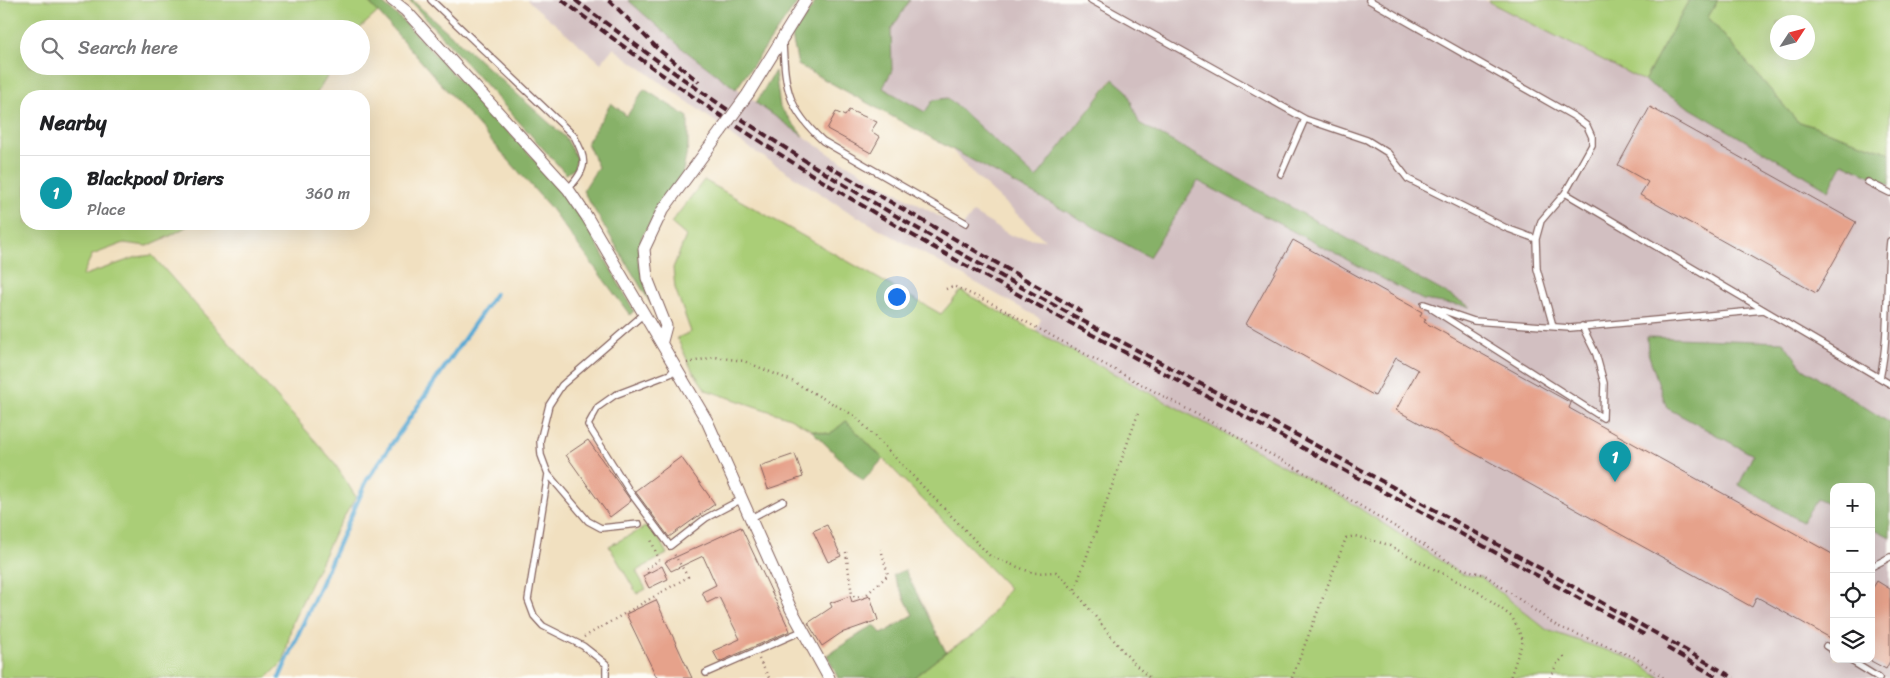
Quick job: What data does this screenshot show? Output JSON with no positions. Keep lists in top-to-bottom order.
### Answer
{
  "north": "top right",
  "page": {
    "search": "Search here",
    "heading": "Nearby",
    "list": [
      {
        "mark": "1",
        "name": "Blackpool Driers",
        "note": "Place",
        "value": "360 m"
      }
    ],
    "pins": "1",
    "map_buttons": ["+", "−"]
  }
}
